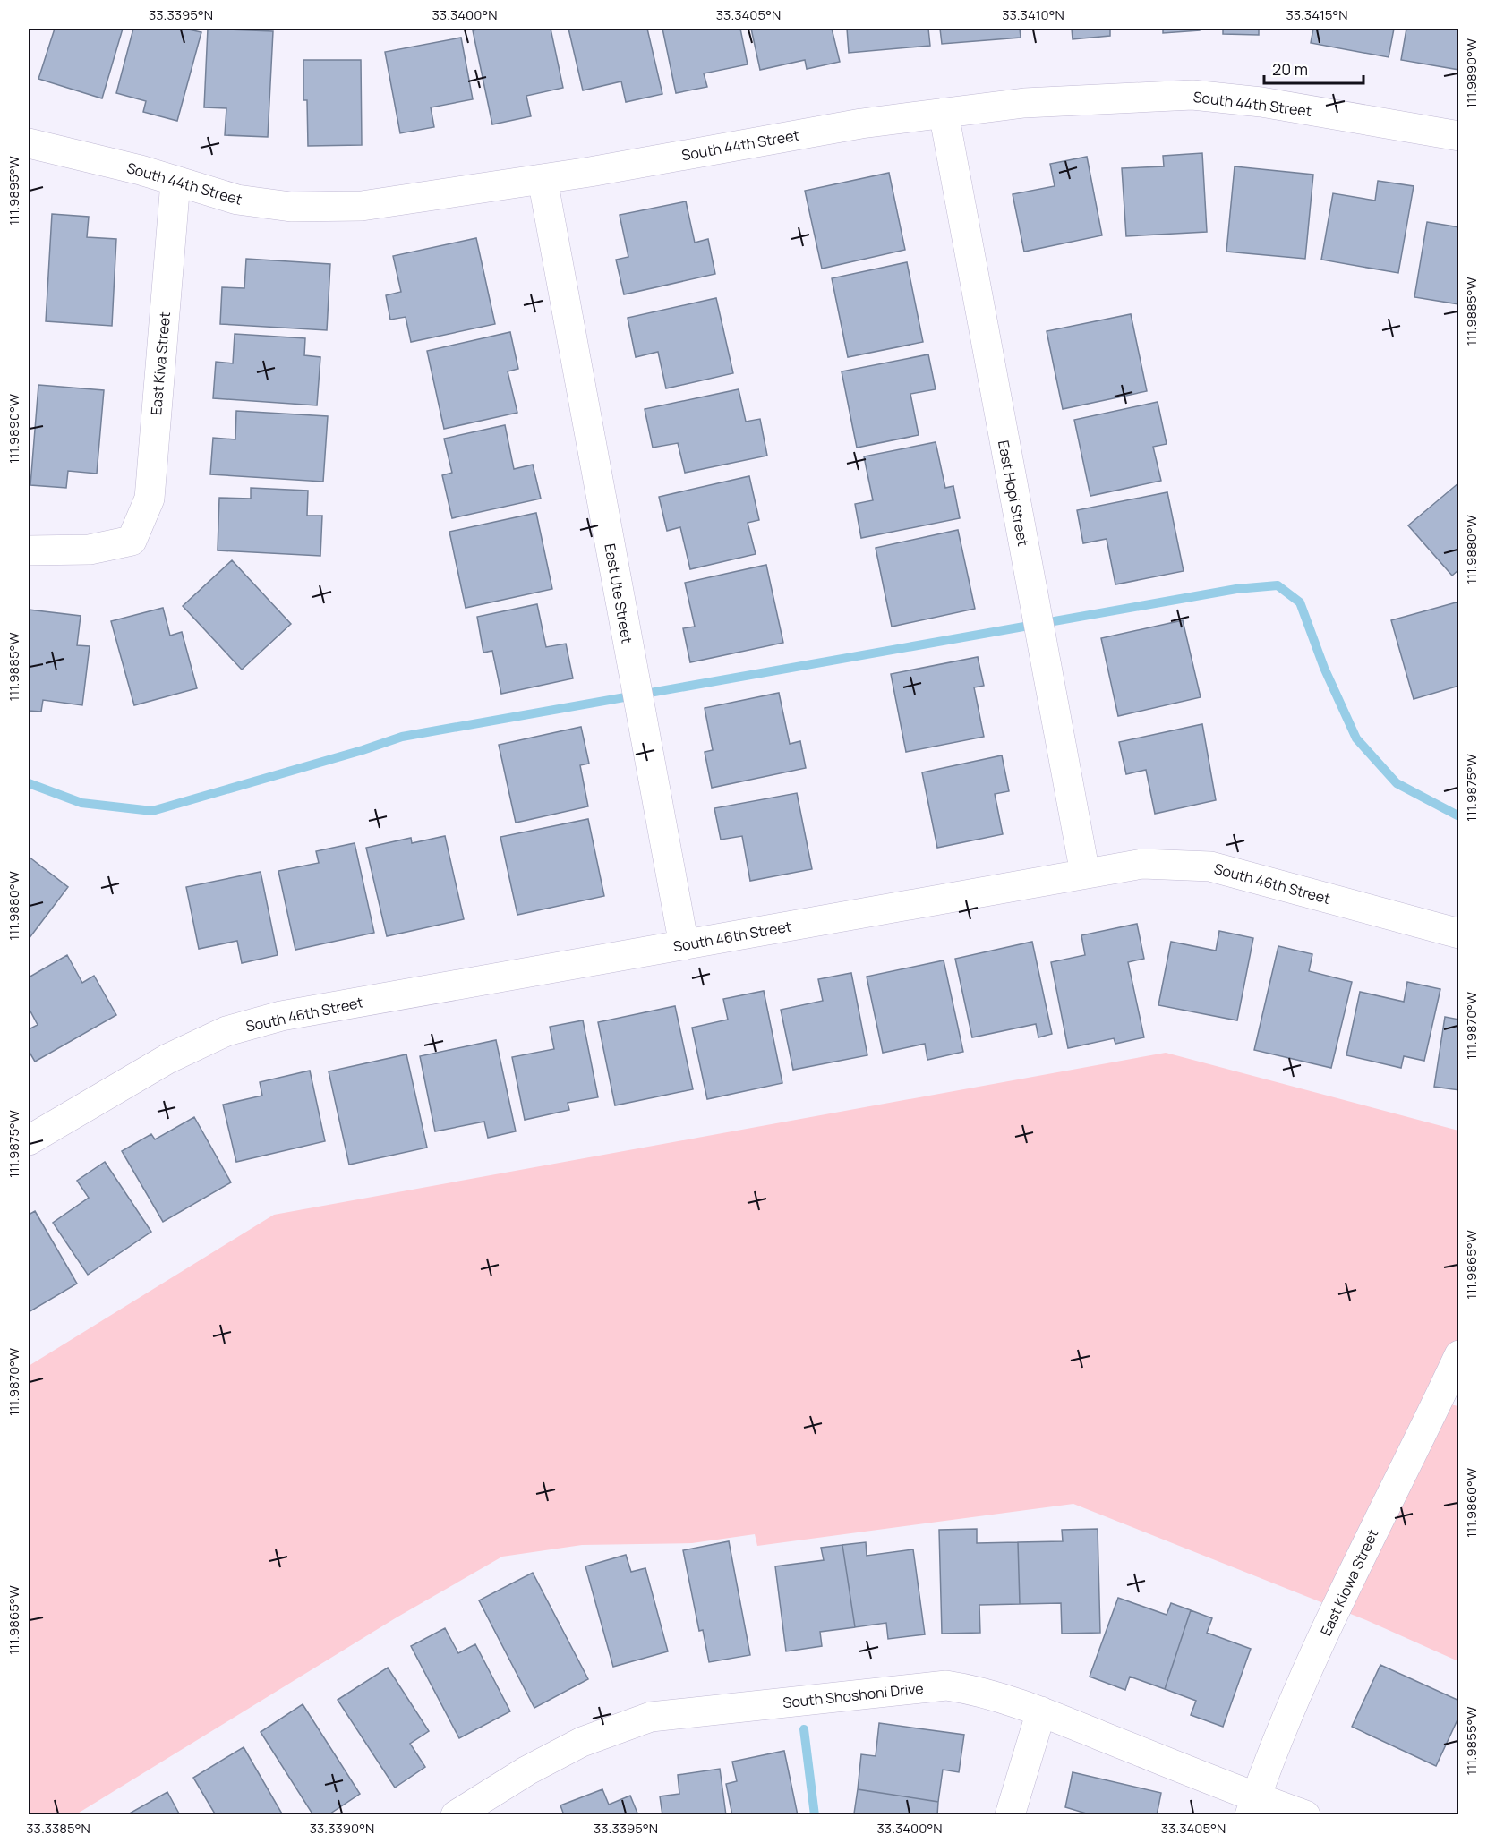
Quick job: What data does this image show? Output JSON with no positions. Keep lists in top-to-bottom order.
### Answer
{
  "streets": {
    "street": [
      "South 44th Street",
      "East Kiva Street",
      "East Hopi Street",
      "East Ute Street",
      "South 46th Street",
      "East Kiowa Street",
      "South Shoshoni Drive"
    ]
  },
  "crossings": [
    ["South 44th Street", "East Kiva Street"],
    ["South 44th Street", "East Hopi Street"],
    ["South 44th Street", "East Ute Street"],
    ["East Hopi Street", "South 46th Street"],
    ["East Ute Street", "South 46th Street"],
    ["East Kiowa Street", "South Shoshoni Drive"]
  ],
  "scale_bar": "20 m",
  "coordinates": [
    "33.3395°N",
    "33.3400°N",
    "33.3405°N",
    "33.3410°N",
    "33.3415°N",
    "111.9890°W",
    "111.9895°W",
    "111.9885°W",
    "111.9880°W",
    "111.9875°W",
    "111.9870°W",
    "111.9865°W",
    "111.9860°W",
    "111.9855°W",
    "33.3385°N",
    "33.3390°N"
  ]
}
